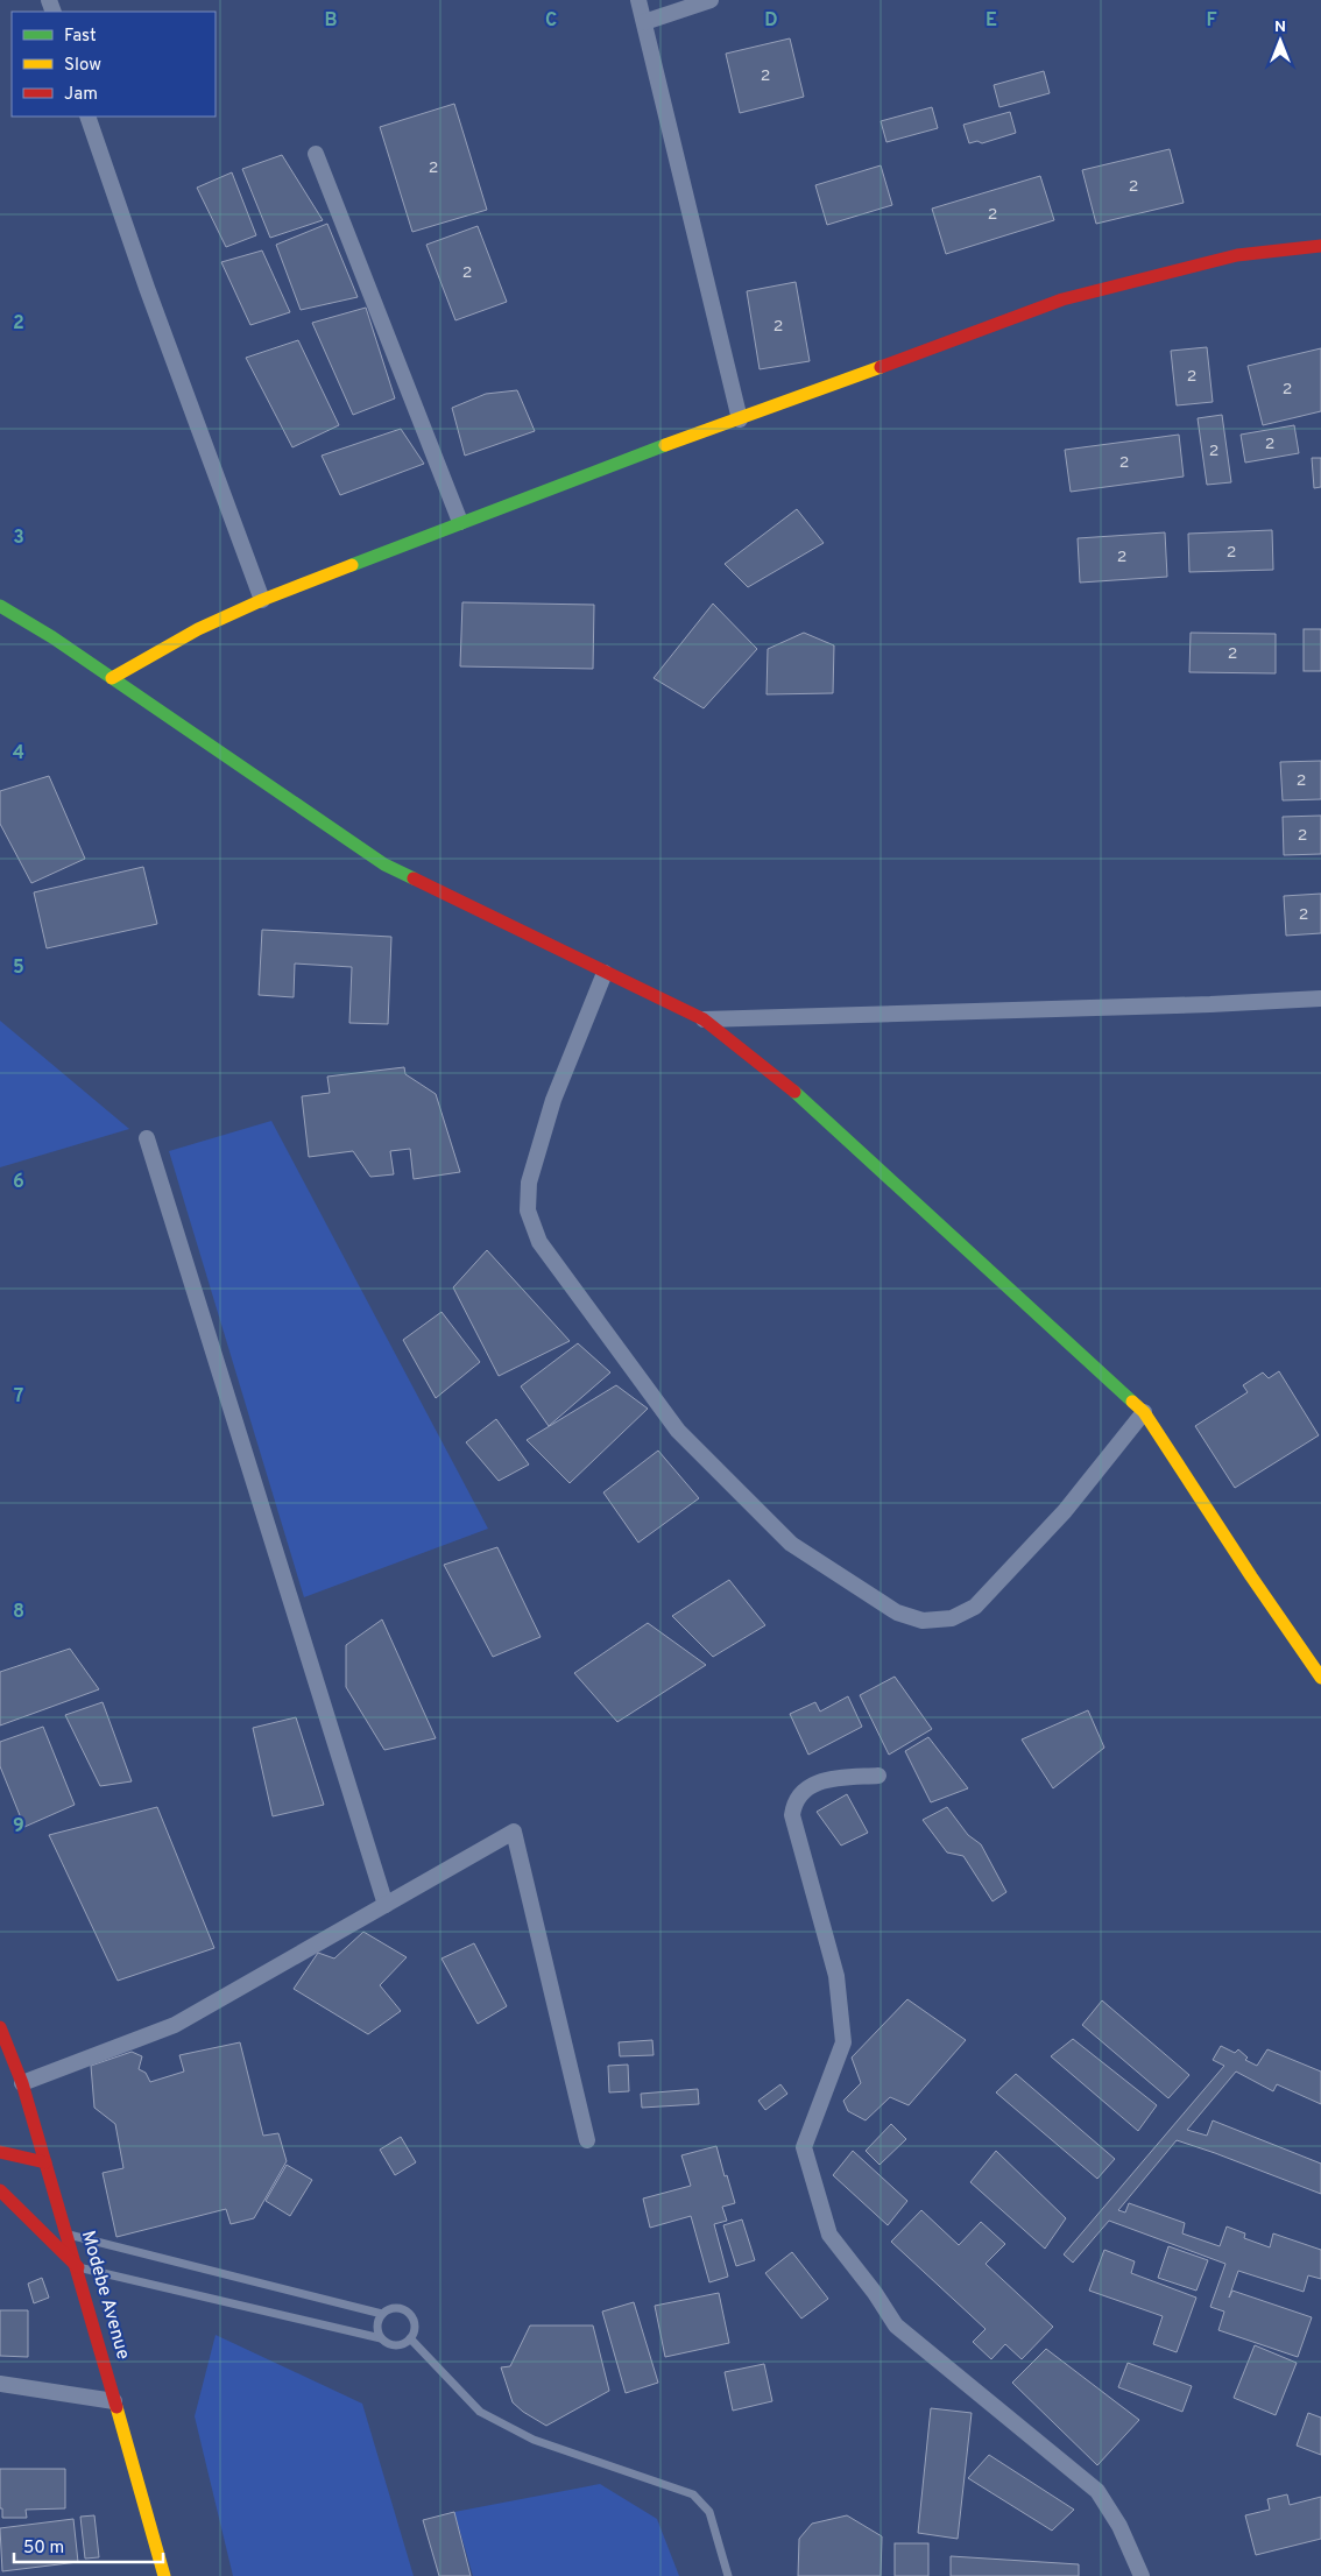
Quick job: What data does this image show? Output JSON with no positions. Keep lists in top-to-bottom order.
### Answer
{
  "streets": {
    "street": ["Modebe Avenue"]
  },
  "house_numbers": [
    "2",
    "2",
    "2",
    "2",
    "2",
    "2",
    "2",
    "2",
    "2",
    "2",
    "2",
    "2",
    "2",
    "2",
    "2",
    "2",
    "2"
  ],
  "legend": ["Fast", "Slow", "Jam"],
  "scale_bar": "50 m",
  "north": "top",
  "grid": {
    "columns": [
      "B",
      "C",
      "D",
      "E",
      "F"
    ],
    "rows": [
      "2",
      "3",
      "4",
      "5",
      "6",
      "7",
      "8",
      "9"
    ]
  }
}
